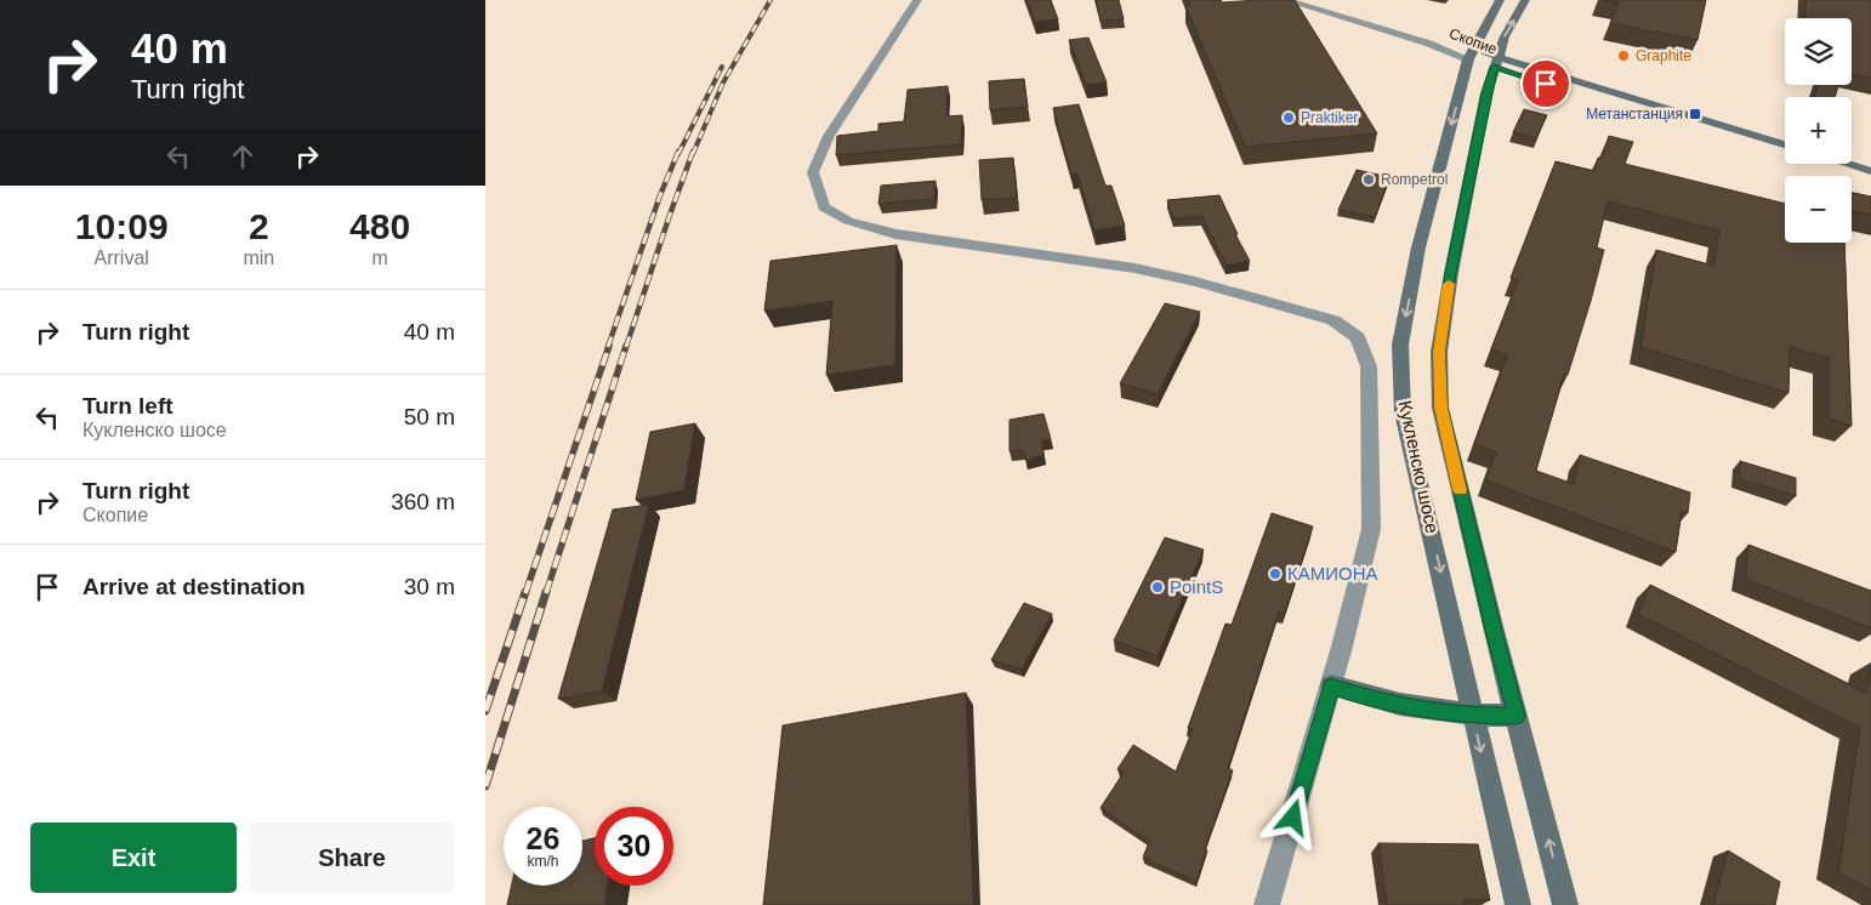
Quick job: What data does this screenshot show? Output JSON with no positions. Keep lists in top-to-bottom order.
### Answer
{
  "streets": {
    "main road": ["Скопие", "Кукленско шосе"]
  },
  "crossings": [
    ["Скопие", "Кукленско шосе"]
  ],
  "places": {
    "other": [
      "Graphite",
      "Praktiker",
      "Rompetrol",
      "КАМИОНА",
      "PointS"
    ],
    "transit": ["Метанстанция"]
  },
  "page": {
    "turn": ["40 m", "Turn right"],
    "map_buttons": ["+", "−"],
    "eta": [
      "10:09",
      "Arrival",
      "2",
      "min",
      "480",
      "m"
    ],
    "list": [
      {
        "name": "Turn right",
        "value": "40 m"
      },
      {
        "name": "Turn left",
        "note": "Кукленско шосе",
        "value": "50 m"
      },
      {
        "name": "Turn right",
        "note": "Скопие",
        "value": "360 m"
      },
      {
        "name": "Arrive at destination",
        "value": "30 m"
      }
    ],
    "speed": "26 km/h",
    "limit": "30",
    "buttons": ["Exit", "Share"]
  }
}
